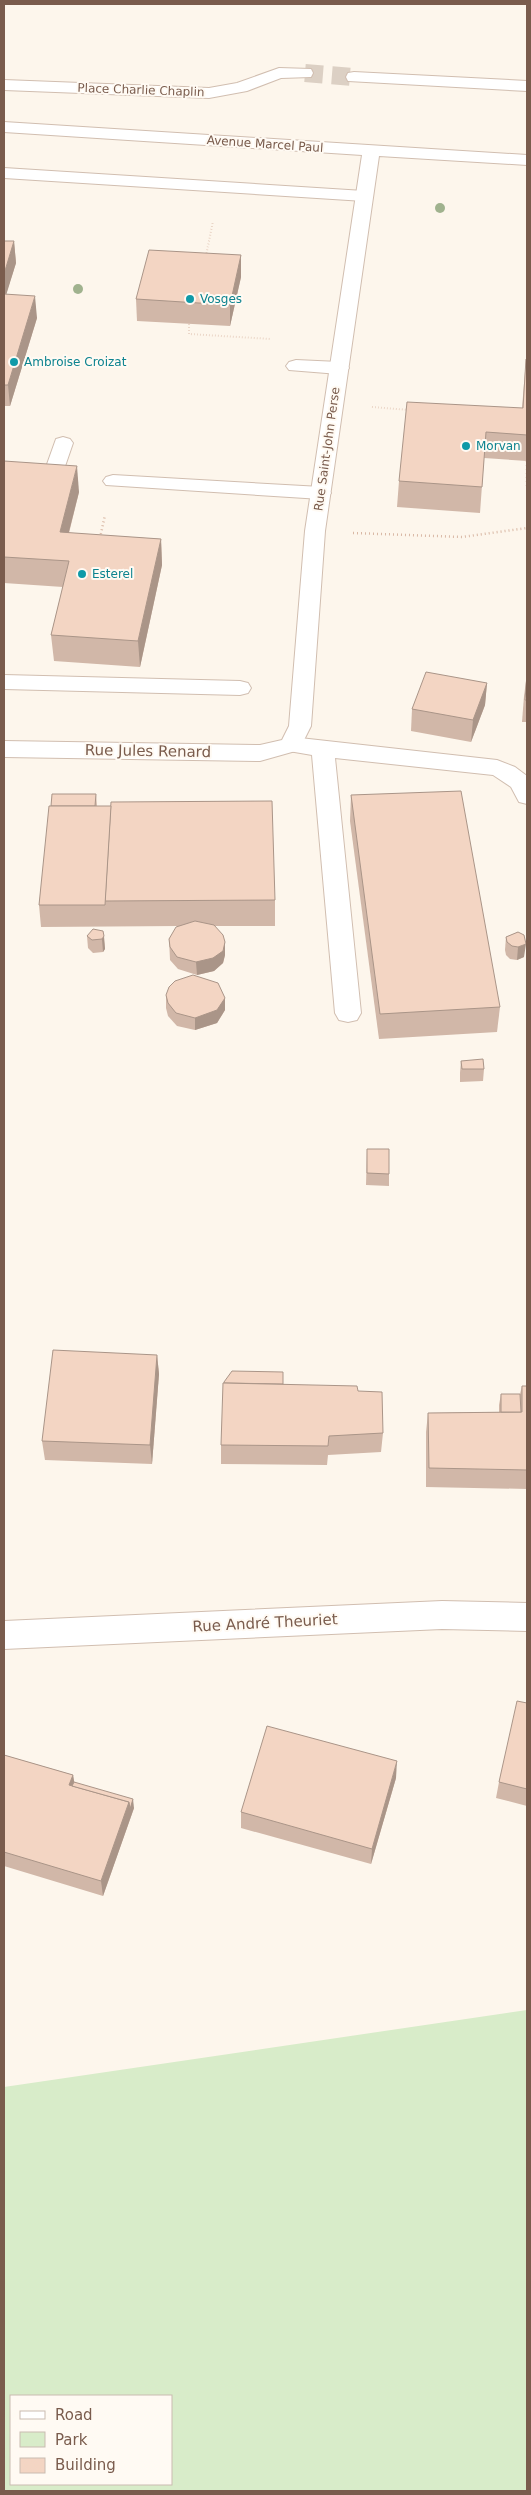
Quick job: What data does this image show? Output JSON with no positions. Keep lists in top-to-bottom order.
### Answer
{
  "streets": {
    "street": [
      "Place Charlie Chaplin",
      "Avenue Marcel Paul",
      "Rue Saint-John Perse",
      "Rue Jules Renard",
      "Rue André Theuriet"
    ]
  },
  "crossings": [
    ["Avenue Marcel Paul", "Rue Saint-John Perse"],
    ["Rue Saint-John Perse", "Rue Jules Renard"]
  ],
  "places": [
    "Vosges",
    "Ambroise Croizat",
    "Morvan",
    "Esterel"
  ],
  "legend": ["Road", "Park", "Building"]
}
